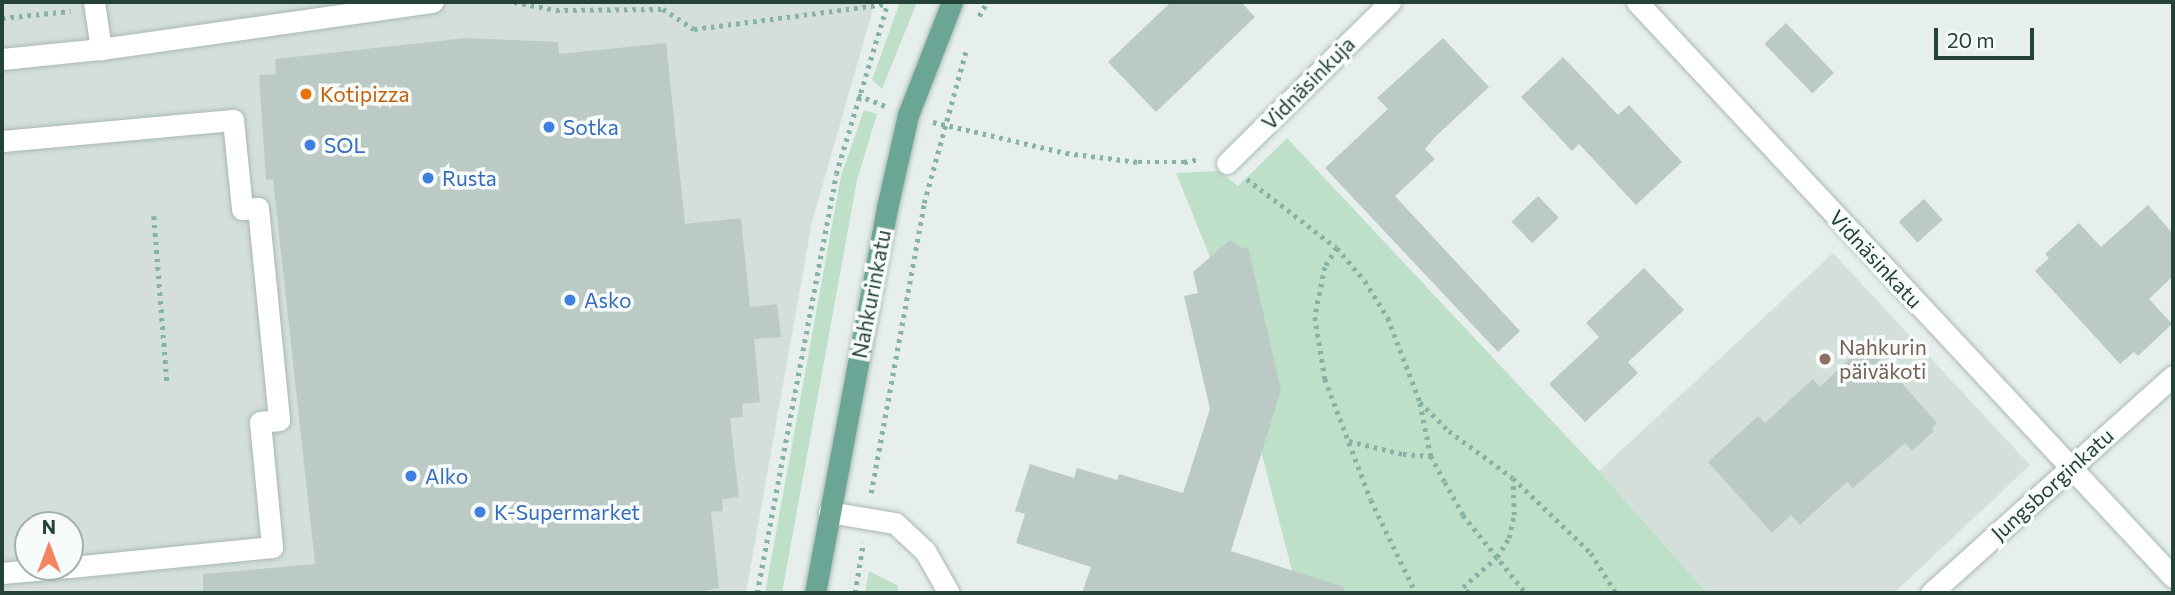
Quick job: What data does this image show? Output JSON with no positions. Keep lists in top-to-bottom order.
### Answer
{
  "streets": {
    "main road": ["Nahkurinkatu"],
    "street": ["Vidnäsinkuja", "Vidnäsinkatu", "Jungsborginkatu"]
  },
  "crossings": [
    ["Vidnäsinkatu", "Jungsborginkatu"]
  ],
  "places": [
    "Kotipizza",
    "Sotka",
    "SOL",
    "Rusta",
    "Asko",
    "Nahkurin päiväkoti",
    "Alko",
    "K-Supermarket"
  ],
  "scale_bar": "20 m",
  "north": "top"
}
